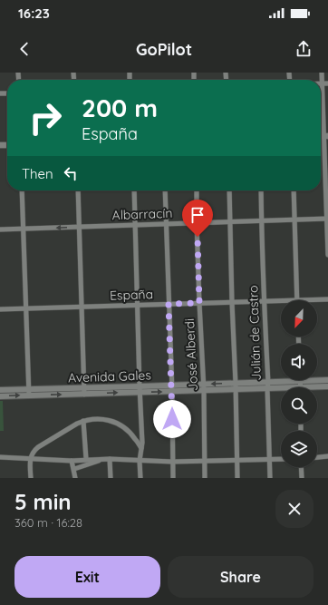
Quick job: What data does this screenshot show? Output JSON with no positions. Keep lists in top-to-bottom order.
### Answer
{
  "streets": {
    "street": [
      "Albarracín",
      "España",
      "Julián de Castro",
      "José Alberdi",
      "Avenida Gales"
    ]
  },
  "crossings": [
    ["Albarracín", "Julián de Castro"],
    ["Albarracín", "José Alberdi"],
    ["España", "Julián de Castro"],
    ["España", "José Alberdi"],
    ["Julián de Castro", "Avenida Gales"],
    ["José Alberdi", "Avenida Gales"]
  ],
  "north": "bottom left",
  "page": {
    "status": "16:23",
    "header": "GoPilot",
    "turn": ["200 m", "España"],
    "then": "Then",
    "heading": ["5 min", "360 m · 16:28"],
    "buttons": ["Exit", "Share"]
  }
}
